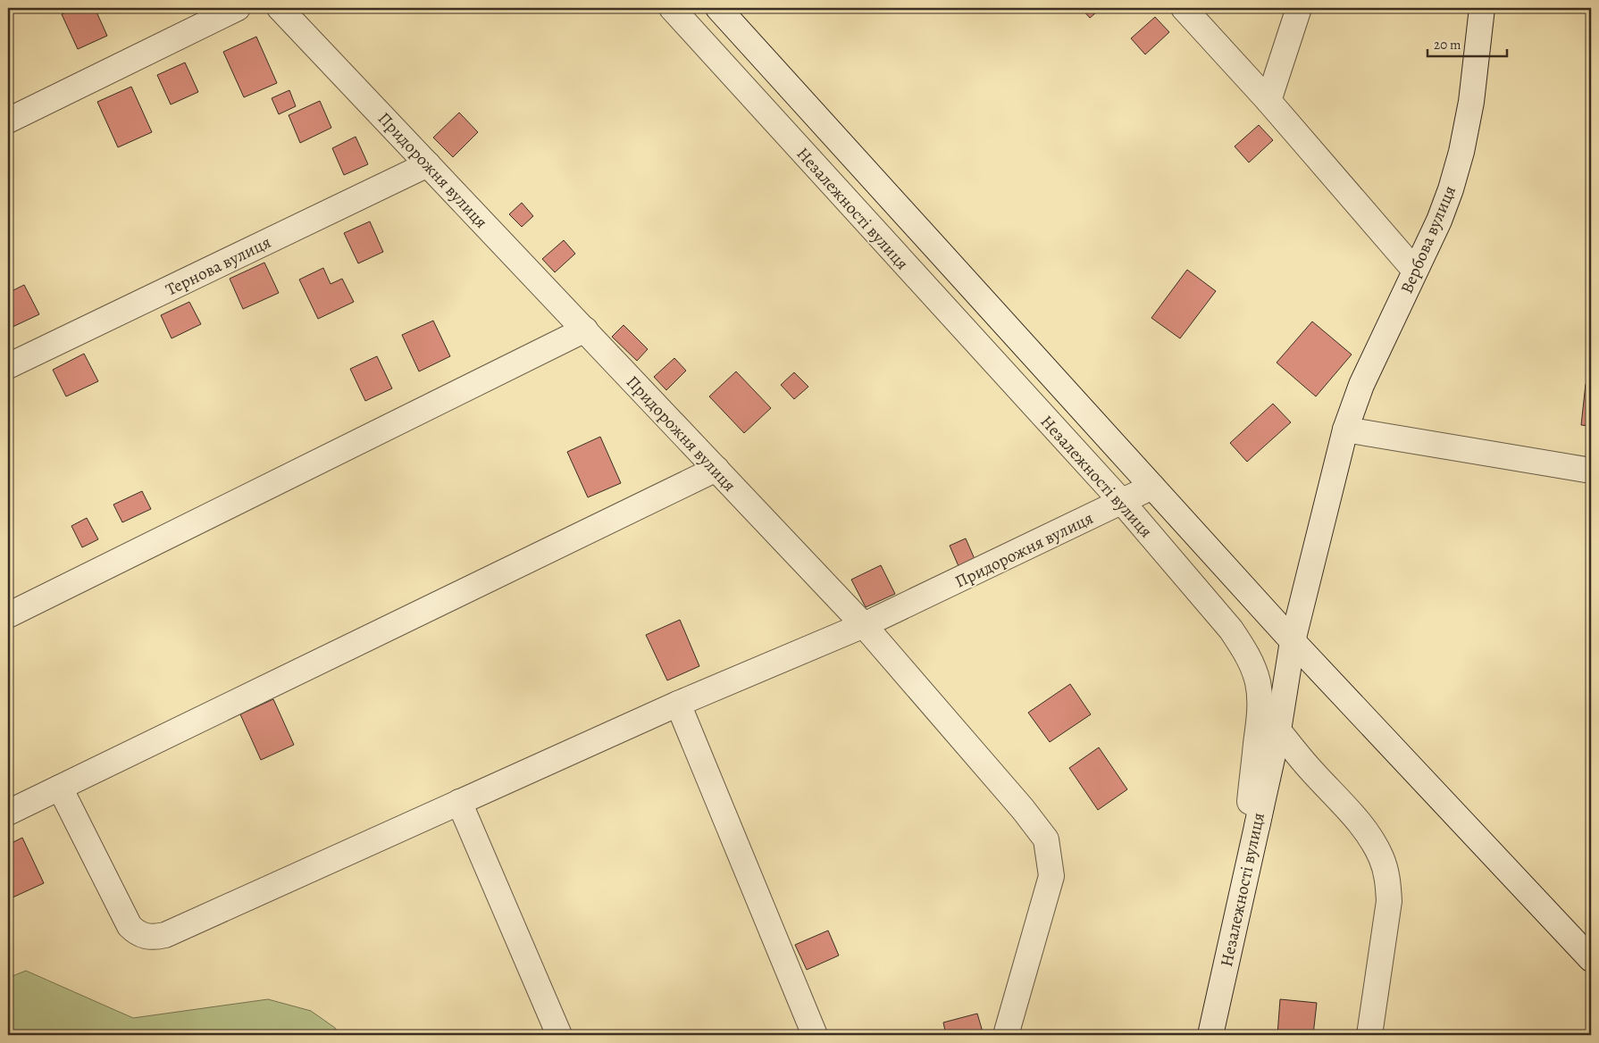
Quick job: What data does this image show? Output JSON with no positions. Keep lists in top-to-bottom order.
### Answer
{
  "streets": {
    "street": [
      "Придорожня вулиця",
      "Незалежності вулиця",
      "Вербова вулиця",
      "Тернова вулиця"
    ]
  },
  "crossings": [
    ["Придорожня вулиця", "Незалежності вулиця"],
    ["Придорожня вулиця", "Тернова вулиця"],
    ["Незалежності вулиця", "Вербова вулиця"]
  ],
  "scale_bar": "20 m"
}
